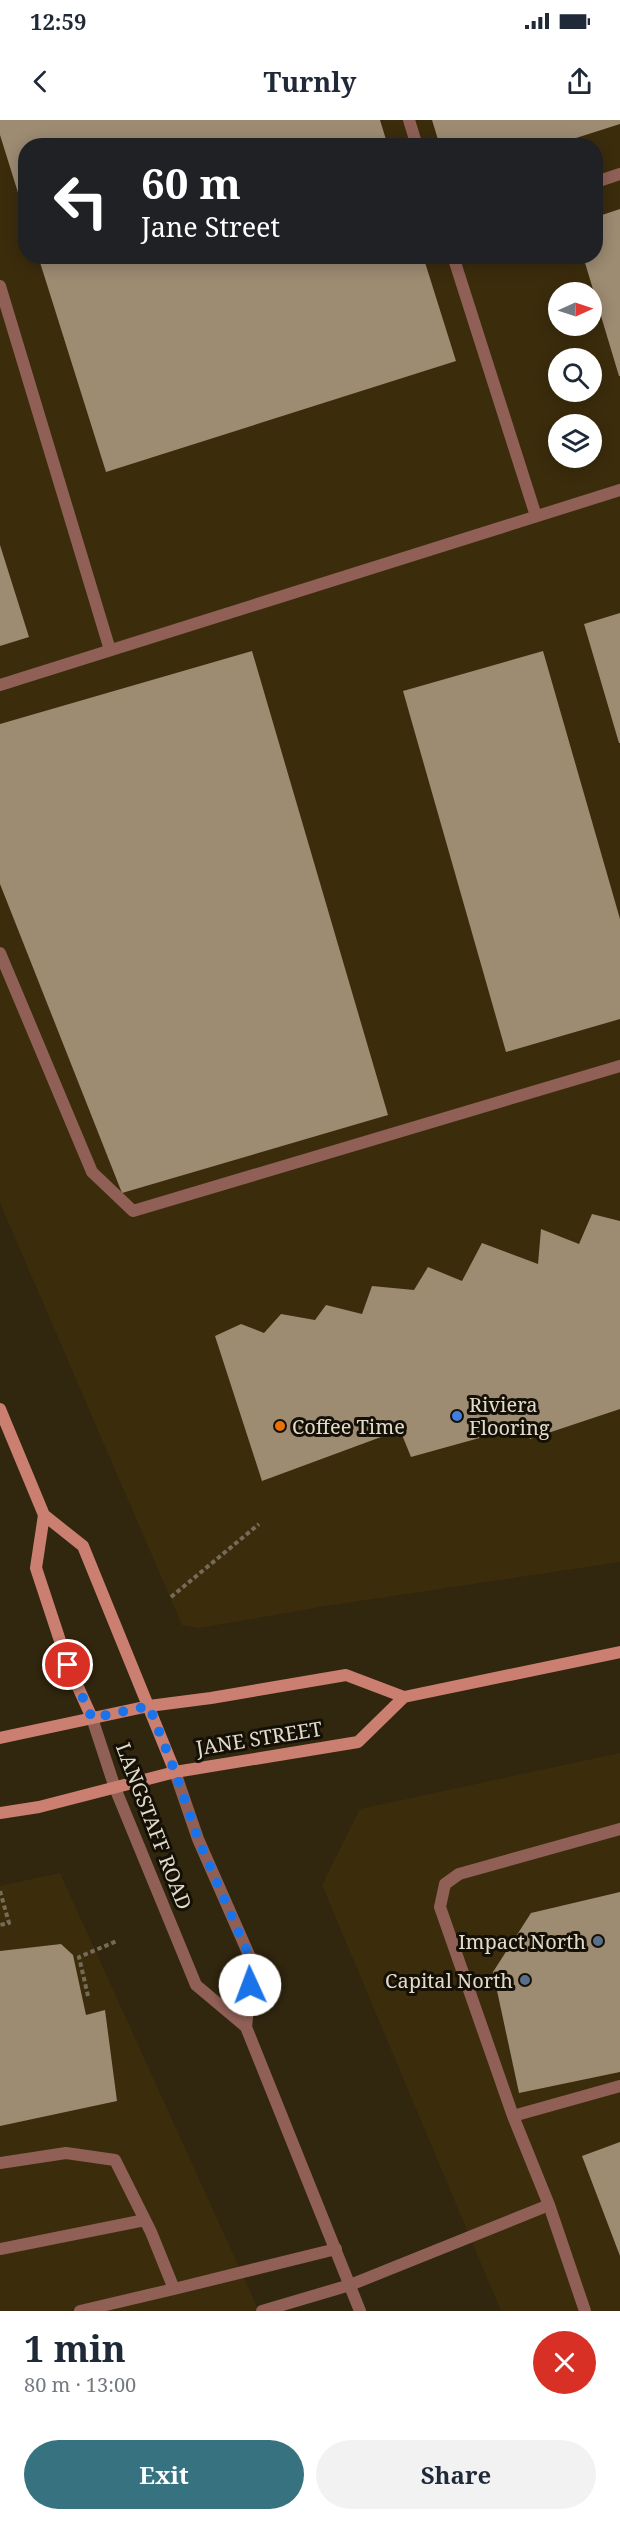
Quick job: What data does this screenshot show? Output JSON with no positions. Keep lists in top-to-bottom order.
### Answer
{
  "streets": {
    "main road": ["JANE STREET", "LANGSTAFF ROAD"]
  },
  "crossings": [
    ["JANE STREET", "LANGSTAFF ROAD"]
  ],
  "places": [
    "Riviera Flooring",
    "Coffee Time",
    "Impact North",
    "Capital North"
  ],
  "north": "right",
  "page": {
    "status": "12:59",
    "header": "Turnly",
    "turn": ["60 m", "Jane Street"],
    "heading": ["1 min", "80 m · 13:00"],
    "buttons": ["Exit", "Share"]
  }
}
